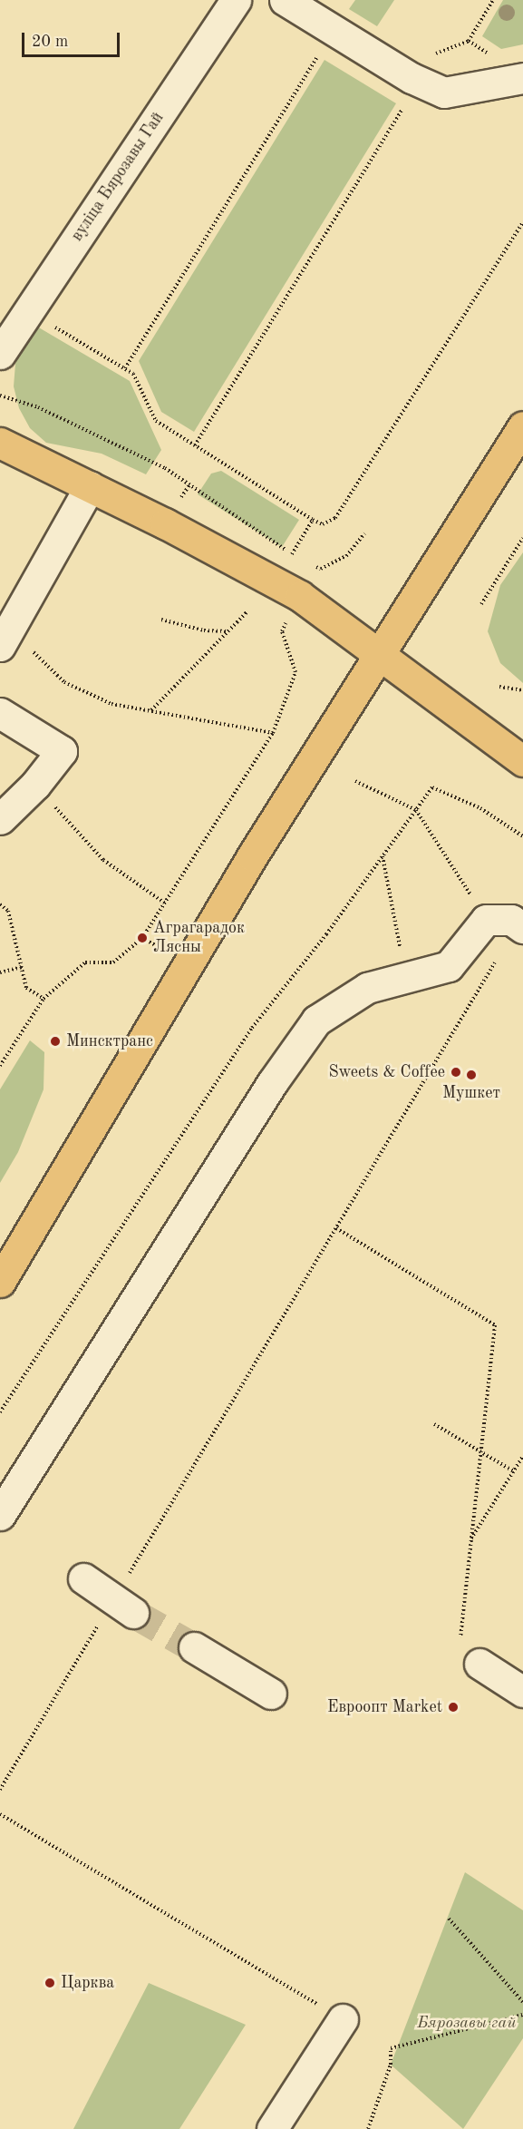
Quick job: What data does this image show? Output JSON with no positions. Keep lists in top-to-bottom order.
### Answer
{
  "streets": {
    "street": ["вуліца Бярозавы Гай"]
  },
  "parks": ["Бярозавы гай"],
  "places": [
    "Аграгарадок Лясны",
    "Минсктранс",
    "Sweets & Coffee",
    "Мушкет",
    "Евроопт Market",
    "Царква"
  ],
  "scale_bar": "20 m"
}
